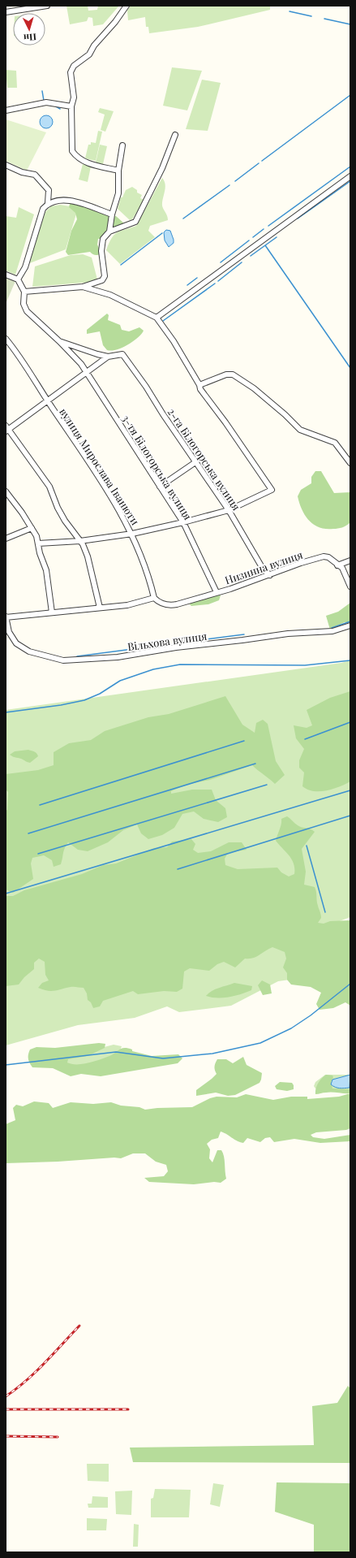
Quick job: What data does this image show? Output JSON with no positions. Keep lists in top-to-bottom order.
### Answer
{
  "streets": {
    "street": [
      "2-га Білогорська вулиця",
      "вулиця Мирослава Іванюти",
      "3-тя Білогорська вулиця",
      "Низинна вулиця",
      "Вільхова вулиця"
    ]
  },
  "crossings": [
    ["2-га Білогорська вулиця", "Низинна вулиця"],
    ["вулиця Мирослава Іванюти", "Низинна вулиця"],
    ["3-тя Білогорська вулиця", "Низинна вулиця"]
  ],
  "north": "bottom"
}
